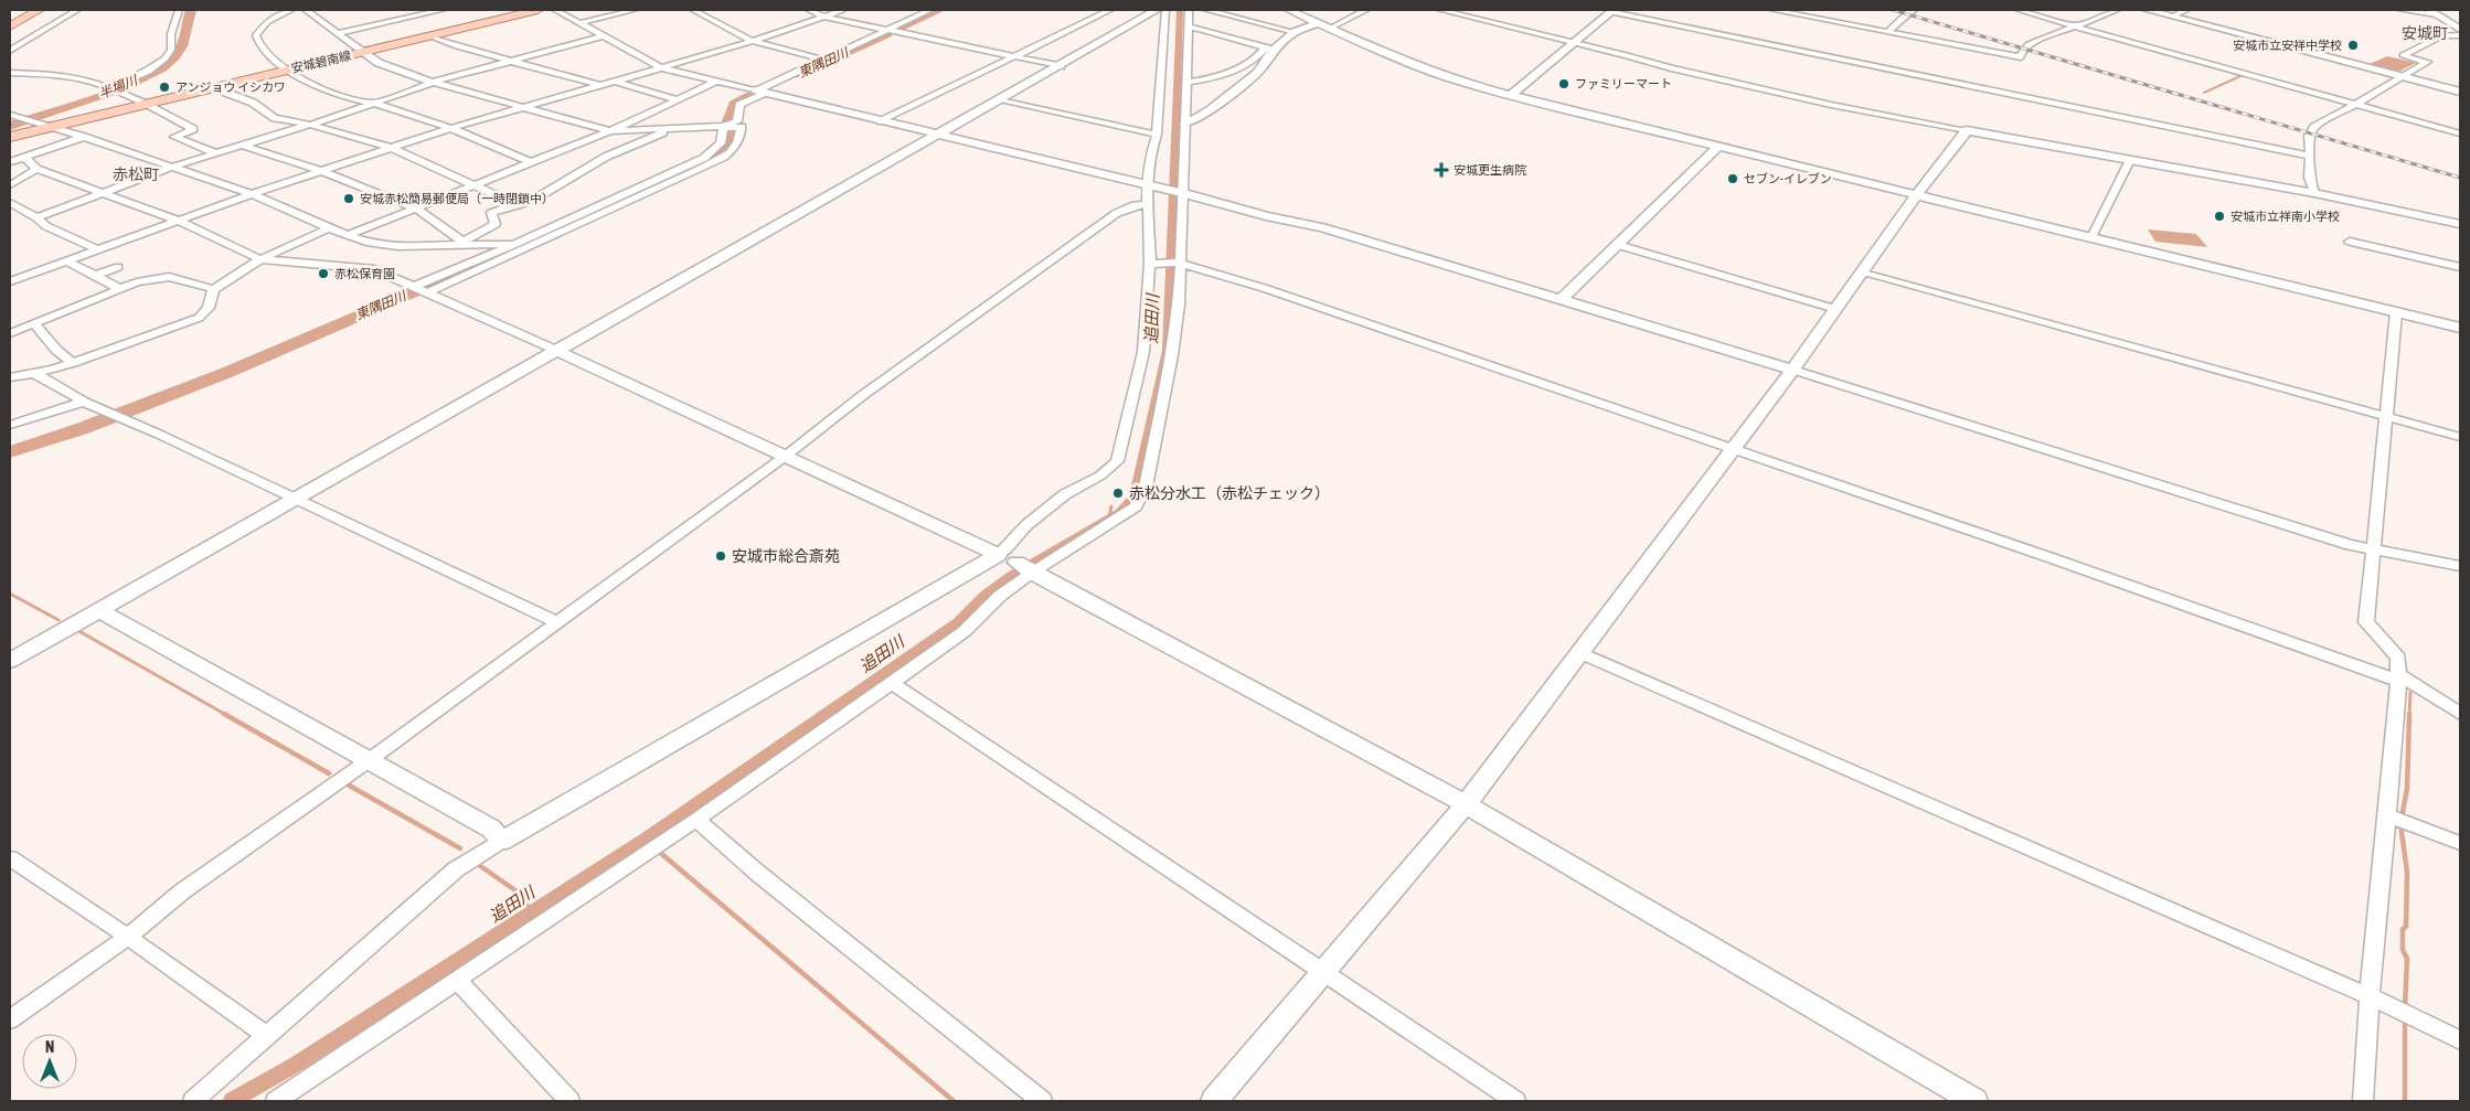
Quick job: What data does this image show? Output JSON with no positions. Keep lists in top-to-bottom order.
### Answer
{
  "streets": {
    "main road": ["安城碧南線"]
  },
  "districts": ["安城町", "赤松町"],
  "water": ["東隅田川", "半場川", "追田川"],
  "places": {
    "other": [
      "安城市立安祥中学校",
      "ファミリーマート",
      "アンジョウ イシカワ",
      "セブン-イレブン",
      "安城赤松簡易郵便局（一時閉鎖中）",
      "安城市立祥南小学校",
      "赤松保育園",
      "赤松分水工（赤松チェック）",
      "安城市総合斎苑"
    ],
    "health": ["安城更生病院"]
  },
  "north": "top"
}
